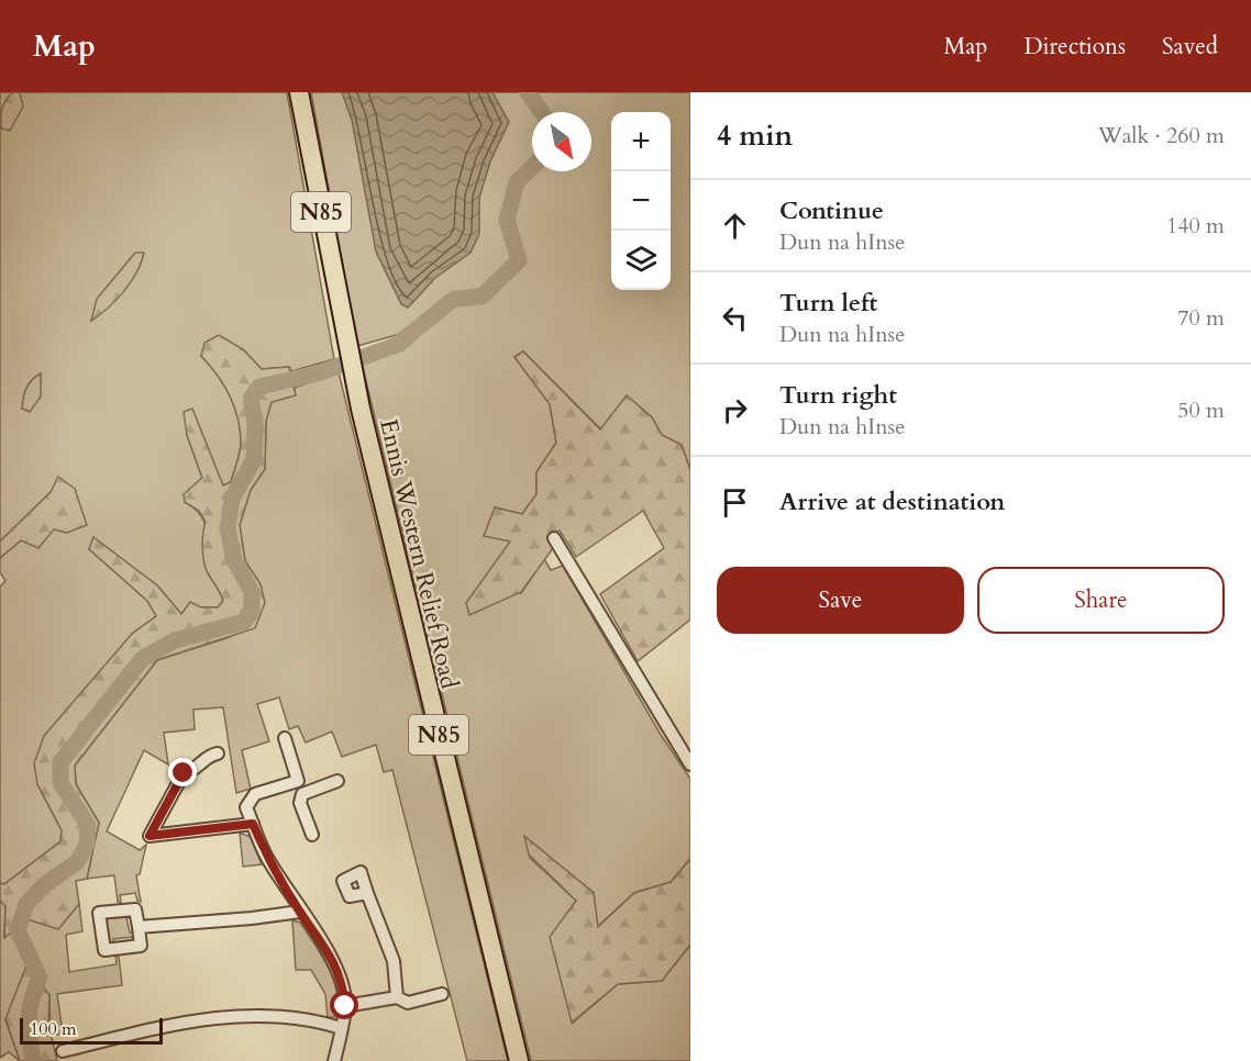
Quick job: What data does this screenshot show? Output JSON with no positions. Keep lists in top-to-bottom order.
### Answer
{
  "streets": {
    "main road": ["N85", "Ennis Western Relief Road"]
  },
  "scale_bar": "100 m",
  "north": "bottom right",
  "page": {
    "header": "Map",
    "nav": ["Map", "Directions", "Saved"],
    "heading": ["4 min", "Walk · 260 m"],
    "map_buttons": ["+", "−"],
    "list": [
      ["Continue", "Dun na hInse", "140 m"],
      ["Turn left", "Dun na hInse", "70 m"],
      ["Turn right", "Dun na hInse", "50 m"],
      "Arrive at destination"
    ],
    "buttons": ["Save", "Share"],
    "scale": "100 m"
  }
}
